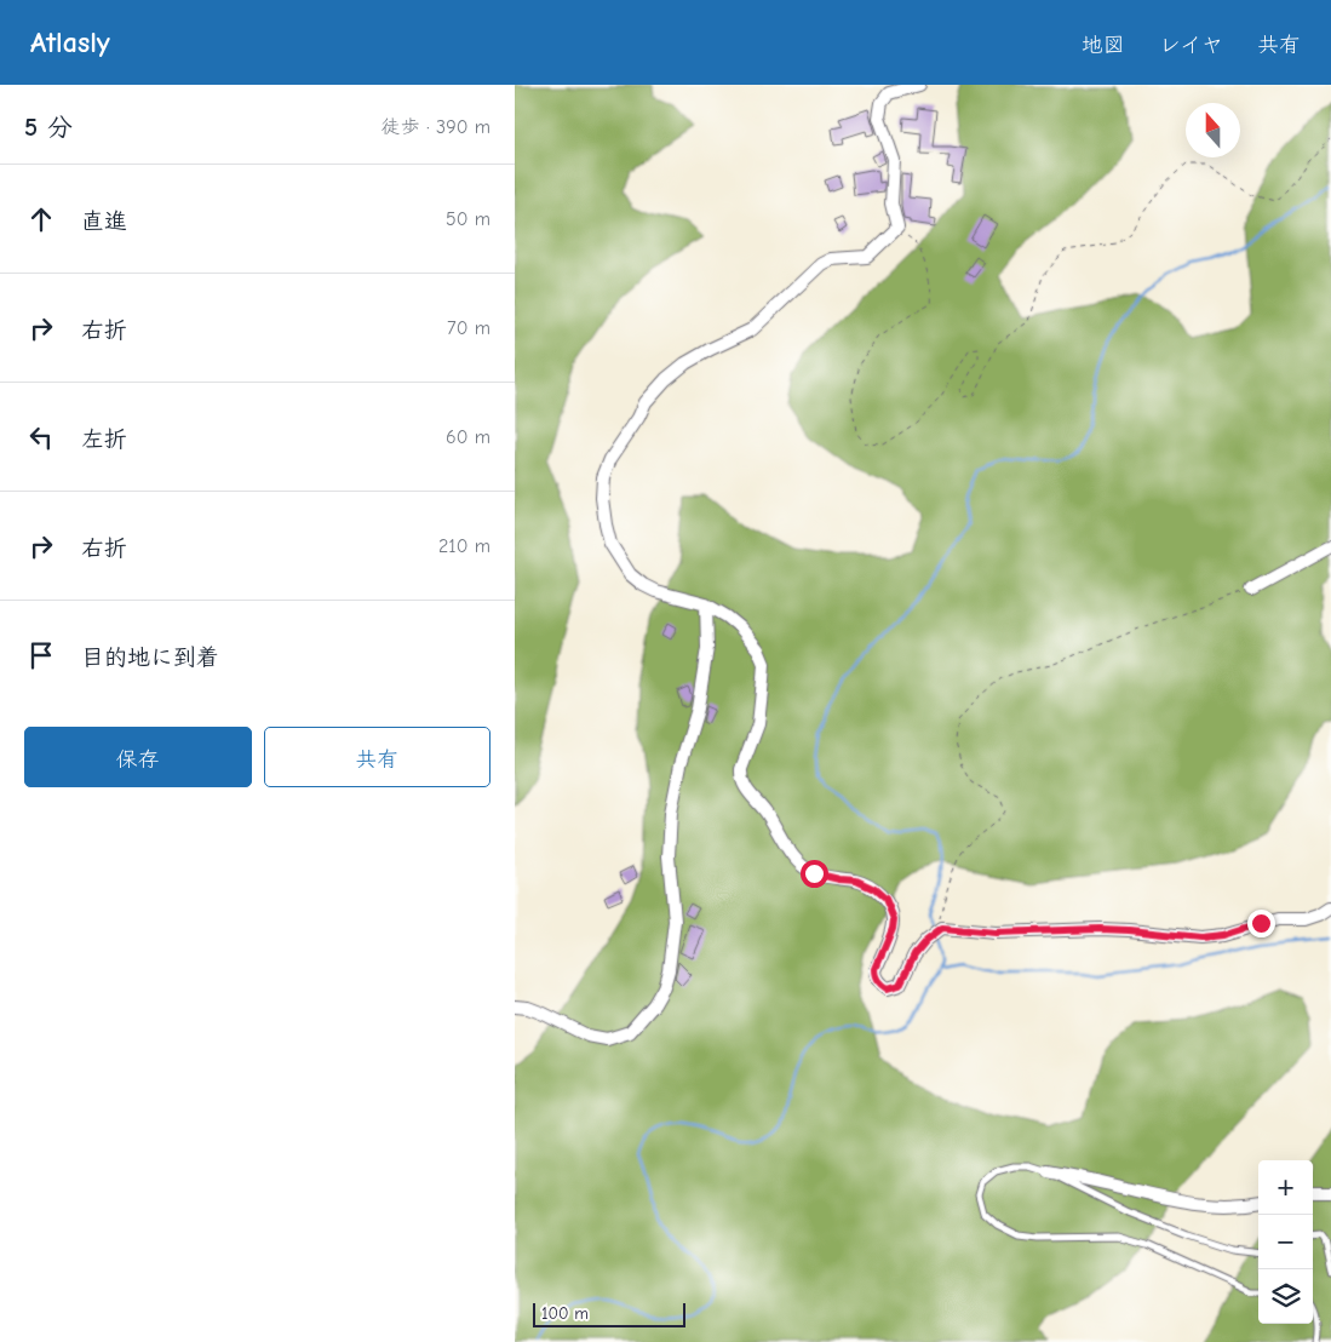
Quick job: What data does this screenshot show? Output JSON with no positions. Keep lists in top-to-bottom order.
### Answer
{
  "scale_bar": "100 m",
  "north": "top",
  "page": {
    "header": "Atlasly",
    "nav": ["地図", "レイヤ", "共有"],
    "heading": ["5 分", "徒歩 · 390 m"],
    "list": [
      ["直進", "50 m"],
      ["右折", "70 m"],
      ["左折", "60 m"],
      ["右折", "210 m"],
      "目的地に到着"
    ],
    "buttons": ["保存", "共有"],
    "map_buttons": ["+", "−"],
    "scale": "100 m"
  }
}
